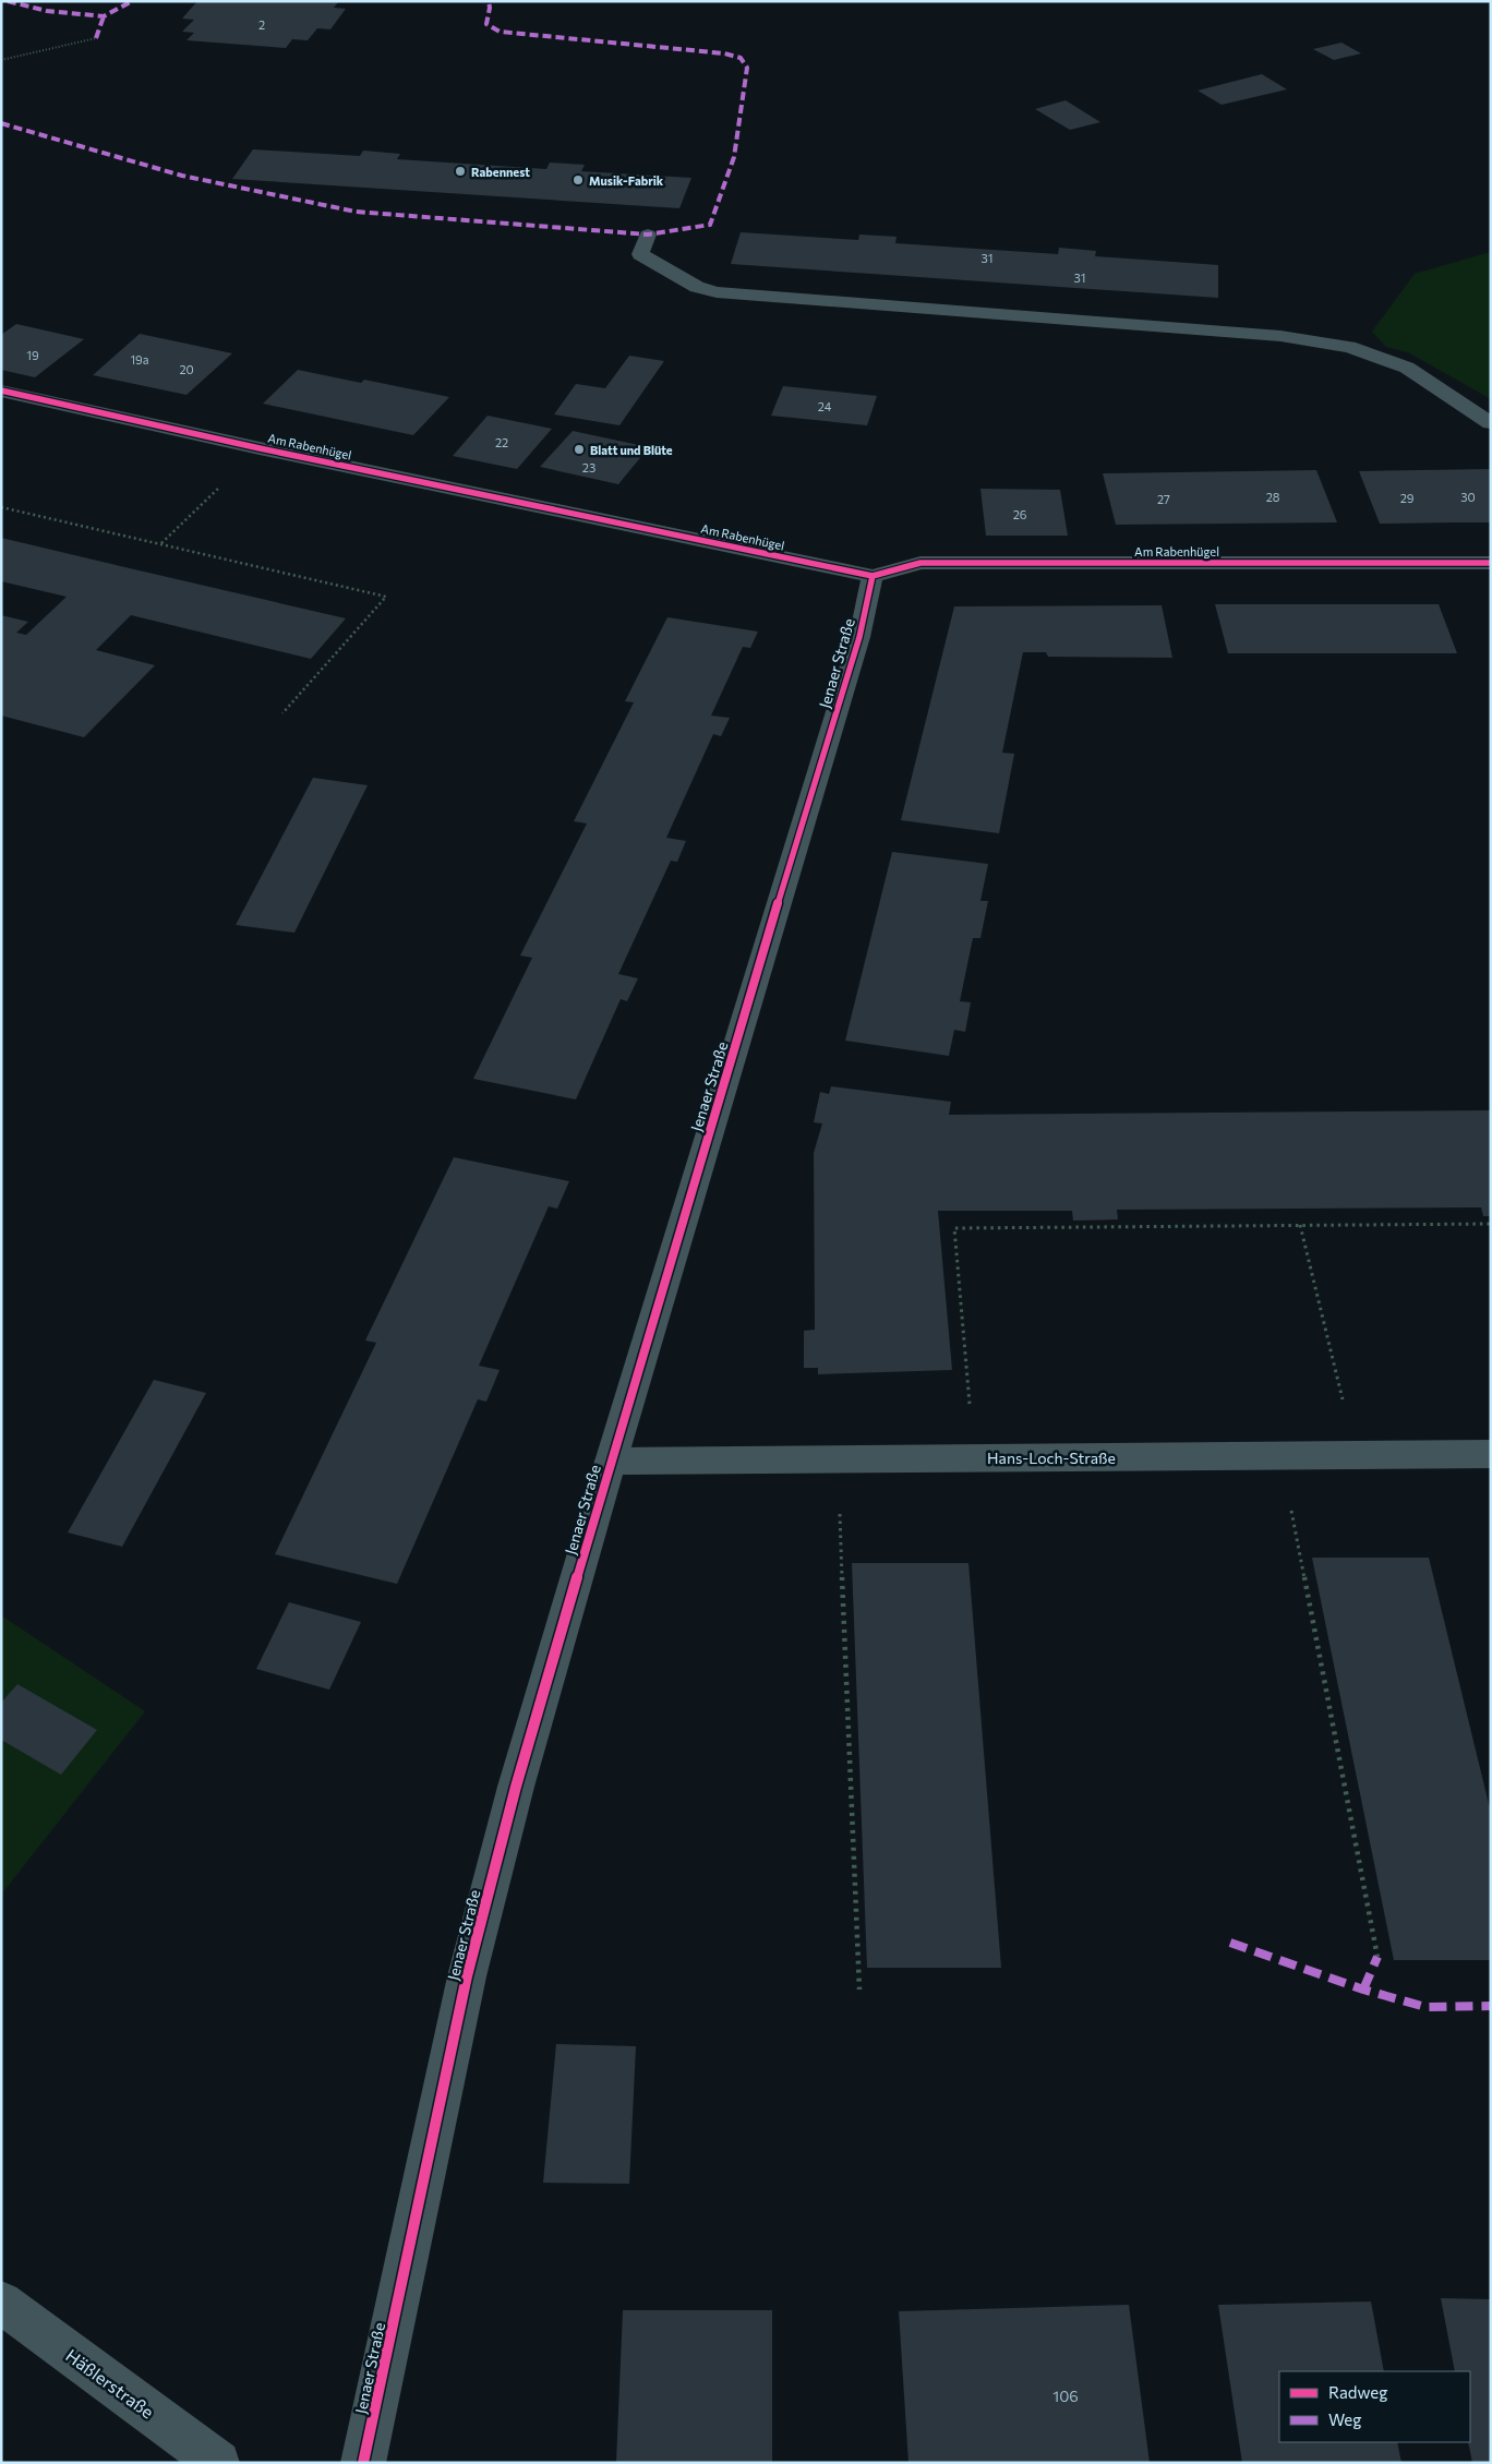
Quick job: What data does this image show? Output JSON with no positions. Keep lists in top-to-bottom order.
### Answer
{
  "streets": {
    "street": [
      "Am Rabenhügel",
      "Jenaer Straße",
      "Hans-Loch-Straße",
      "Häßlerstraße"
    ]
  },
  "crossings": [
    ["Am Rabenhügel", "Jenaer Straße"],
    ["Jenaer Straße", "Hans-Loch-Straße"]
  ],
  "places": ["Rabennest", "Musik-Fabrik", "Blatt und Blüte"],
  "house_numbers": [
    "2",
    "31",
    "31",
    "19",
    "19a",
    "20",
    "24",
    "22",
    "23",
    "28",
    "30",
    "29",
    "27",
    "26",
    "106"
  ],
  "legend": ["Radweg", "Weg"]
}
